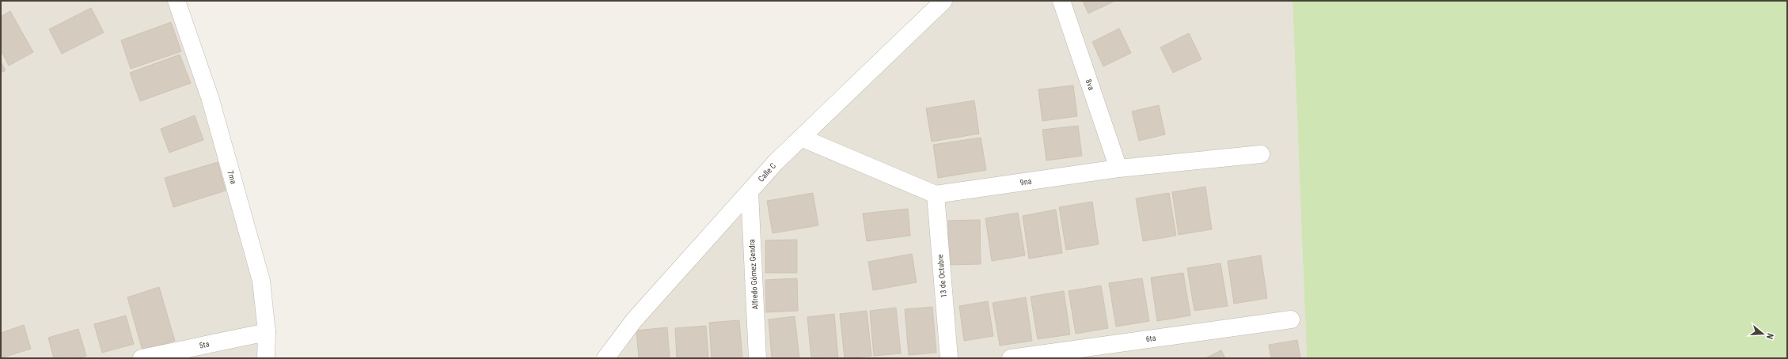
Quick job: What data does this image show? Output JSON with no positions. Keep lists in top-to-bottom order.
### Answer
{
  "streets": {
    "street": [
      "8va",
      "Calle C",
      "7ma",
      "9na",
      "Alfredo Gómez Gendra",
      "13 de Octubre",
      "6ta",
      "5ta"
    ]
  },
  "crossings": [
    ["8va", "9na"],
    ["Calle C", "Alfredo Gómez Gendra"],
    ["7ma", "5ta"],
    ["9na", "13 de Octubre"]
  ],
  "north": "right"
}
